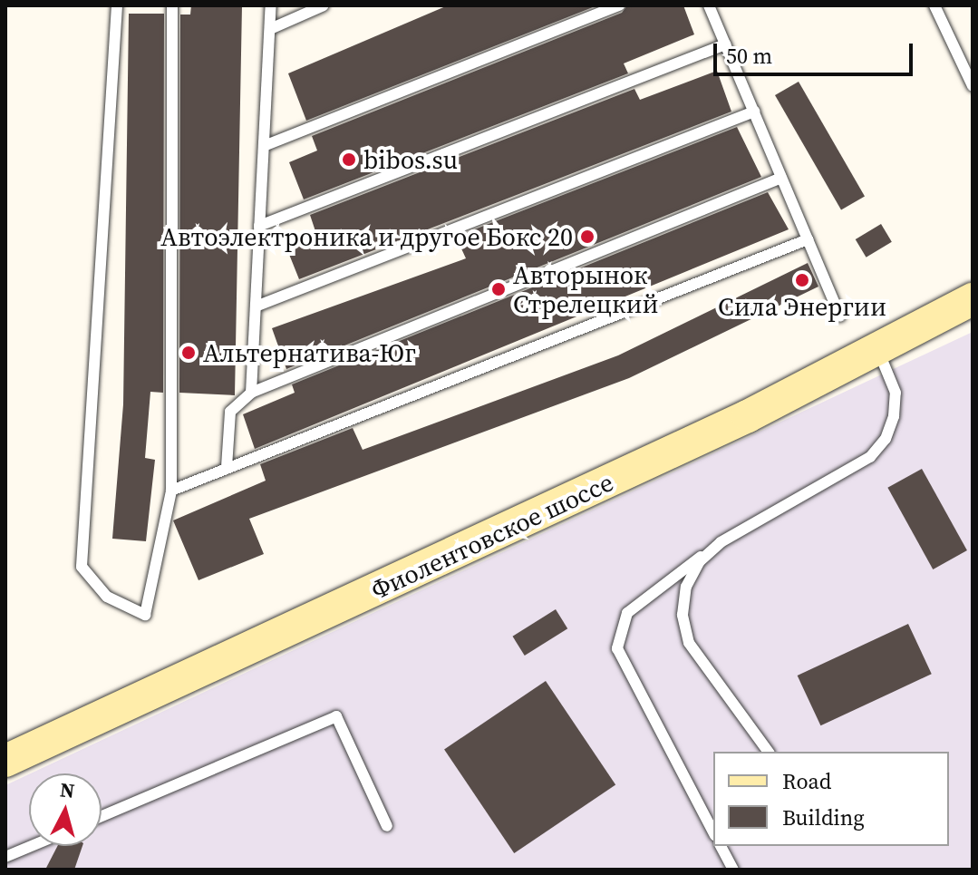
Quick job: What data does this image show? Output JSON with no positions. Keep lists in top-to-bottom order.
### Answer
{
  "streets": {
    "main road": ["Фиолентовское шоссе"]
  },
  "places": [
    "bibos.su",
    "Автоэлектроника и другое Бокс 20",
    "Сила Энергии",
    "Авторынок Стрелецкий",
    "Альтернатива-Юг"
  ],
  "legend": ["Road", "Building"],
  "scale_bar": "50 m",
  "north": "top"
}
